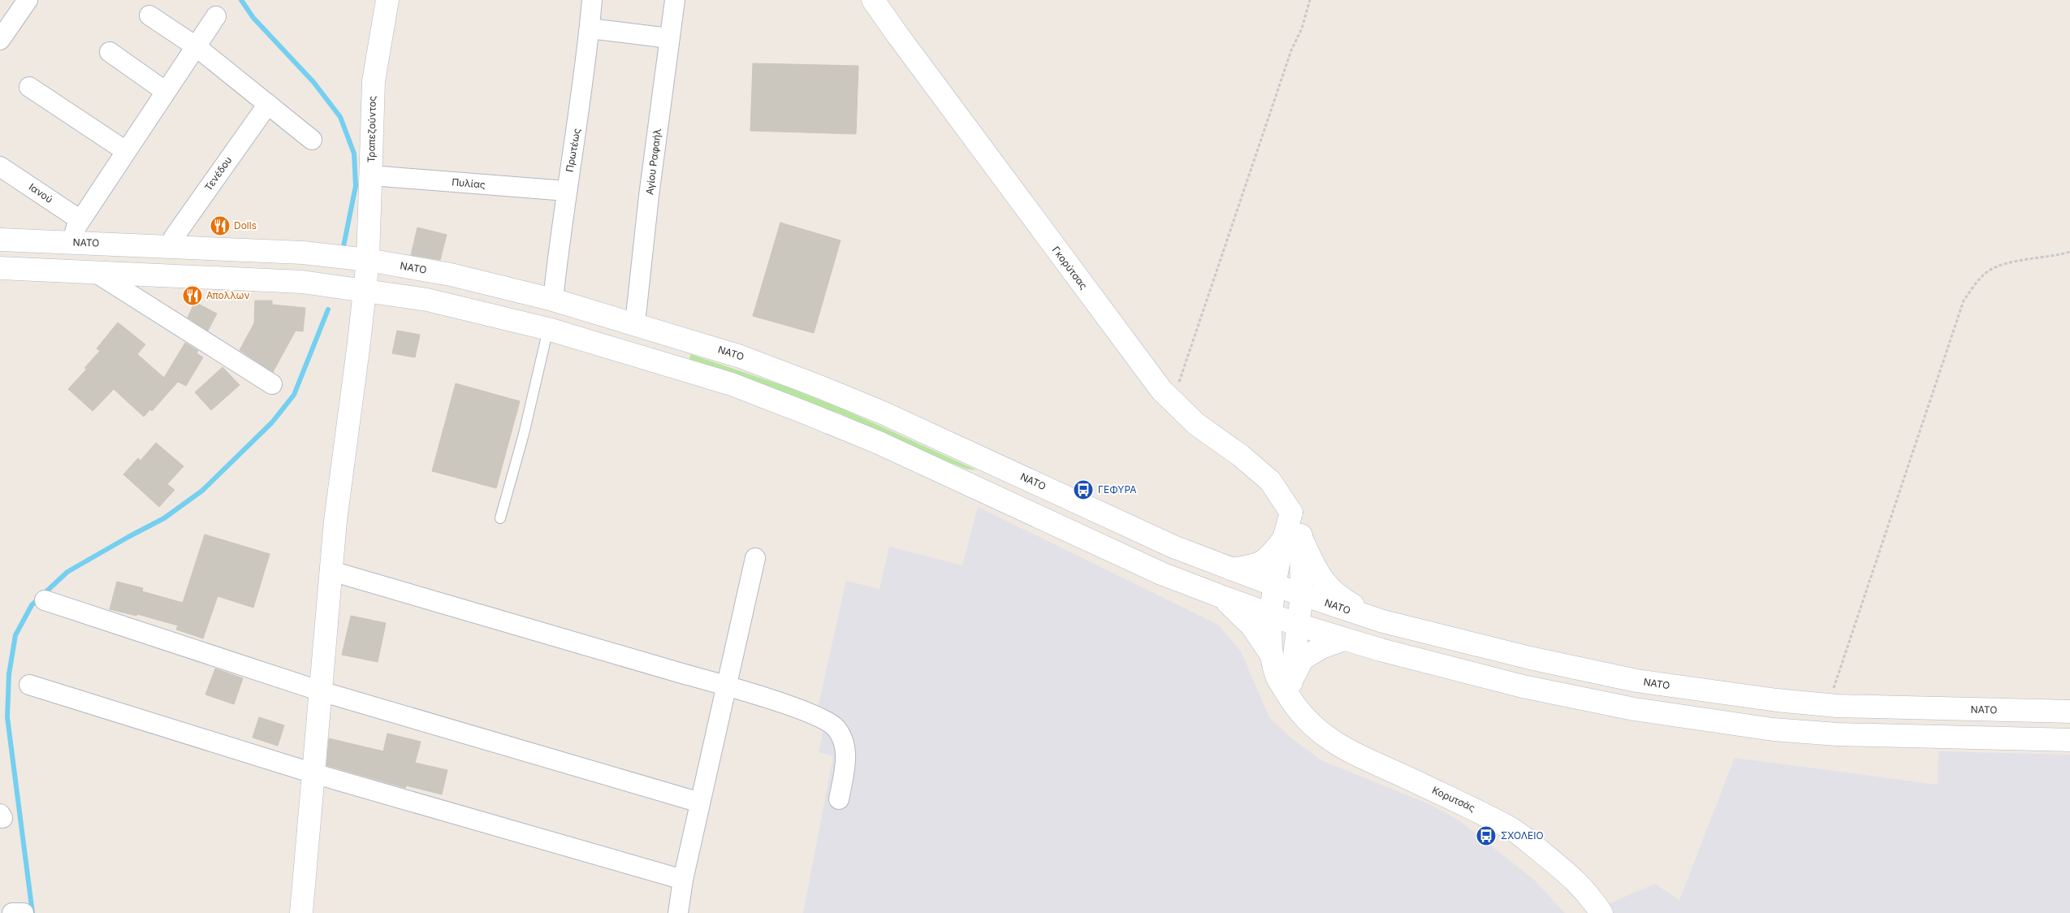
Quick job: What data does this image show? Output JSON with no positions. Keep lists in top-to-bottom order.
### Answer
{
  "streets": {
    "main road": [
      "Τραπεζούντος",
      "ΝΑΤΟ",
      "Γκορύτσας",
      "Κορυτσάς"
    ],
    "street": [
      "Πρωτέως",
      "Αγίου Ραφαήλ",
      "Τενέδου",
      "Πυλίας",
      "Ιανού"
    ]
  },
  "crossings": [
    ["Τραπεζούντος", "Πυλίας"],
    ["Τραπεζούντος", "ΝΑΤΟ"],
    ["Πρωτέως", "Πυλίας"],
    ["Πρωτέως", "ΝΑΤΟ"],
    ["Αγίου Ραφαήλ", "ΝΑΤΟ"],
    ["Τενέδου", "ΝΑΤΟ"]
  ],
  "places": {
    "restaurant": ["Dolls", "Απολλων"],
    "bus stop": ["ΓΕΦΥΡΑ", "ΣΧΟΛΕΙΟ"]
  }
}
